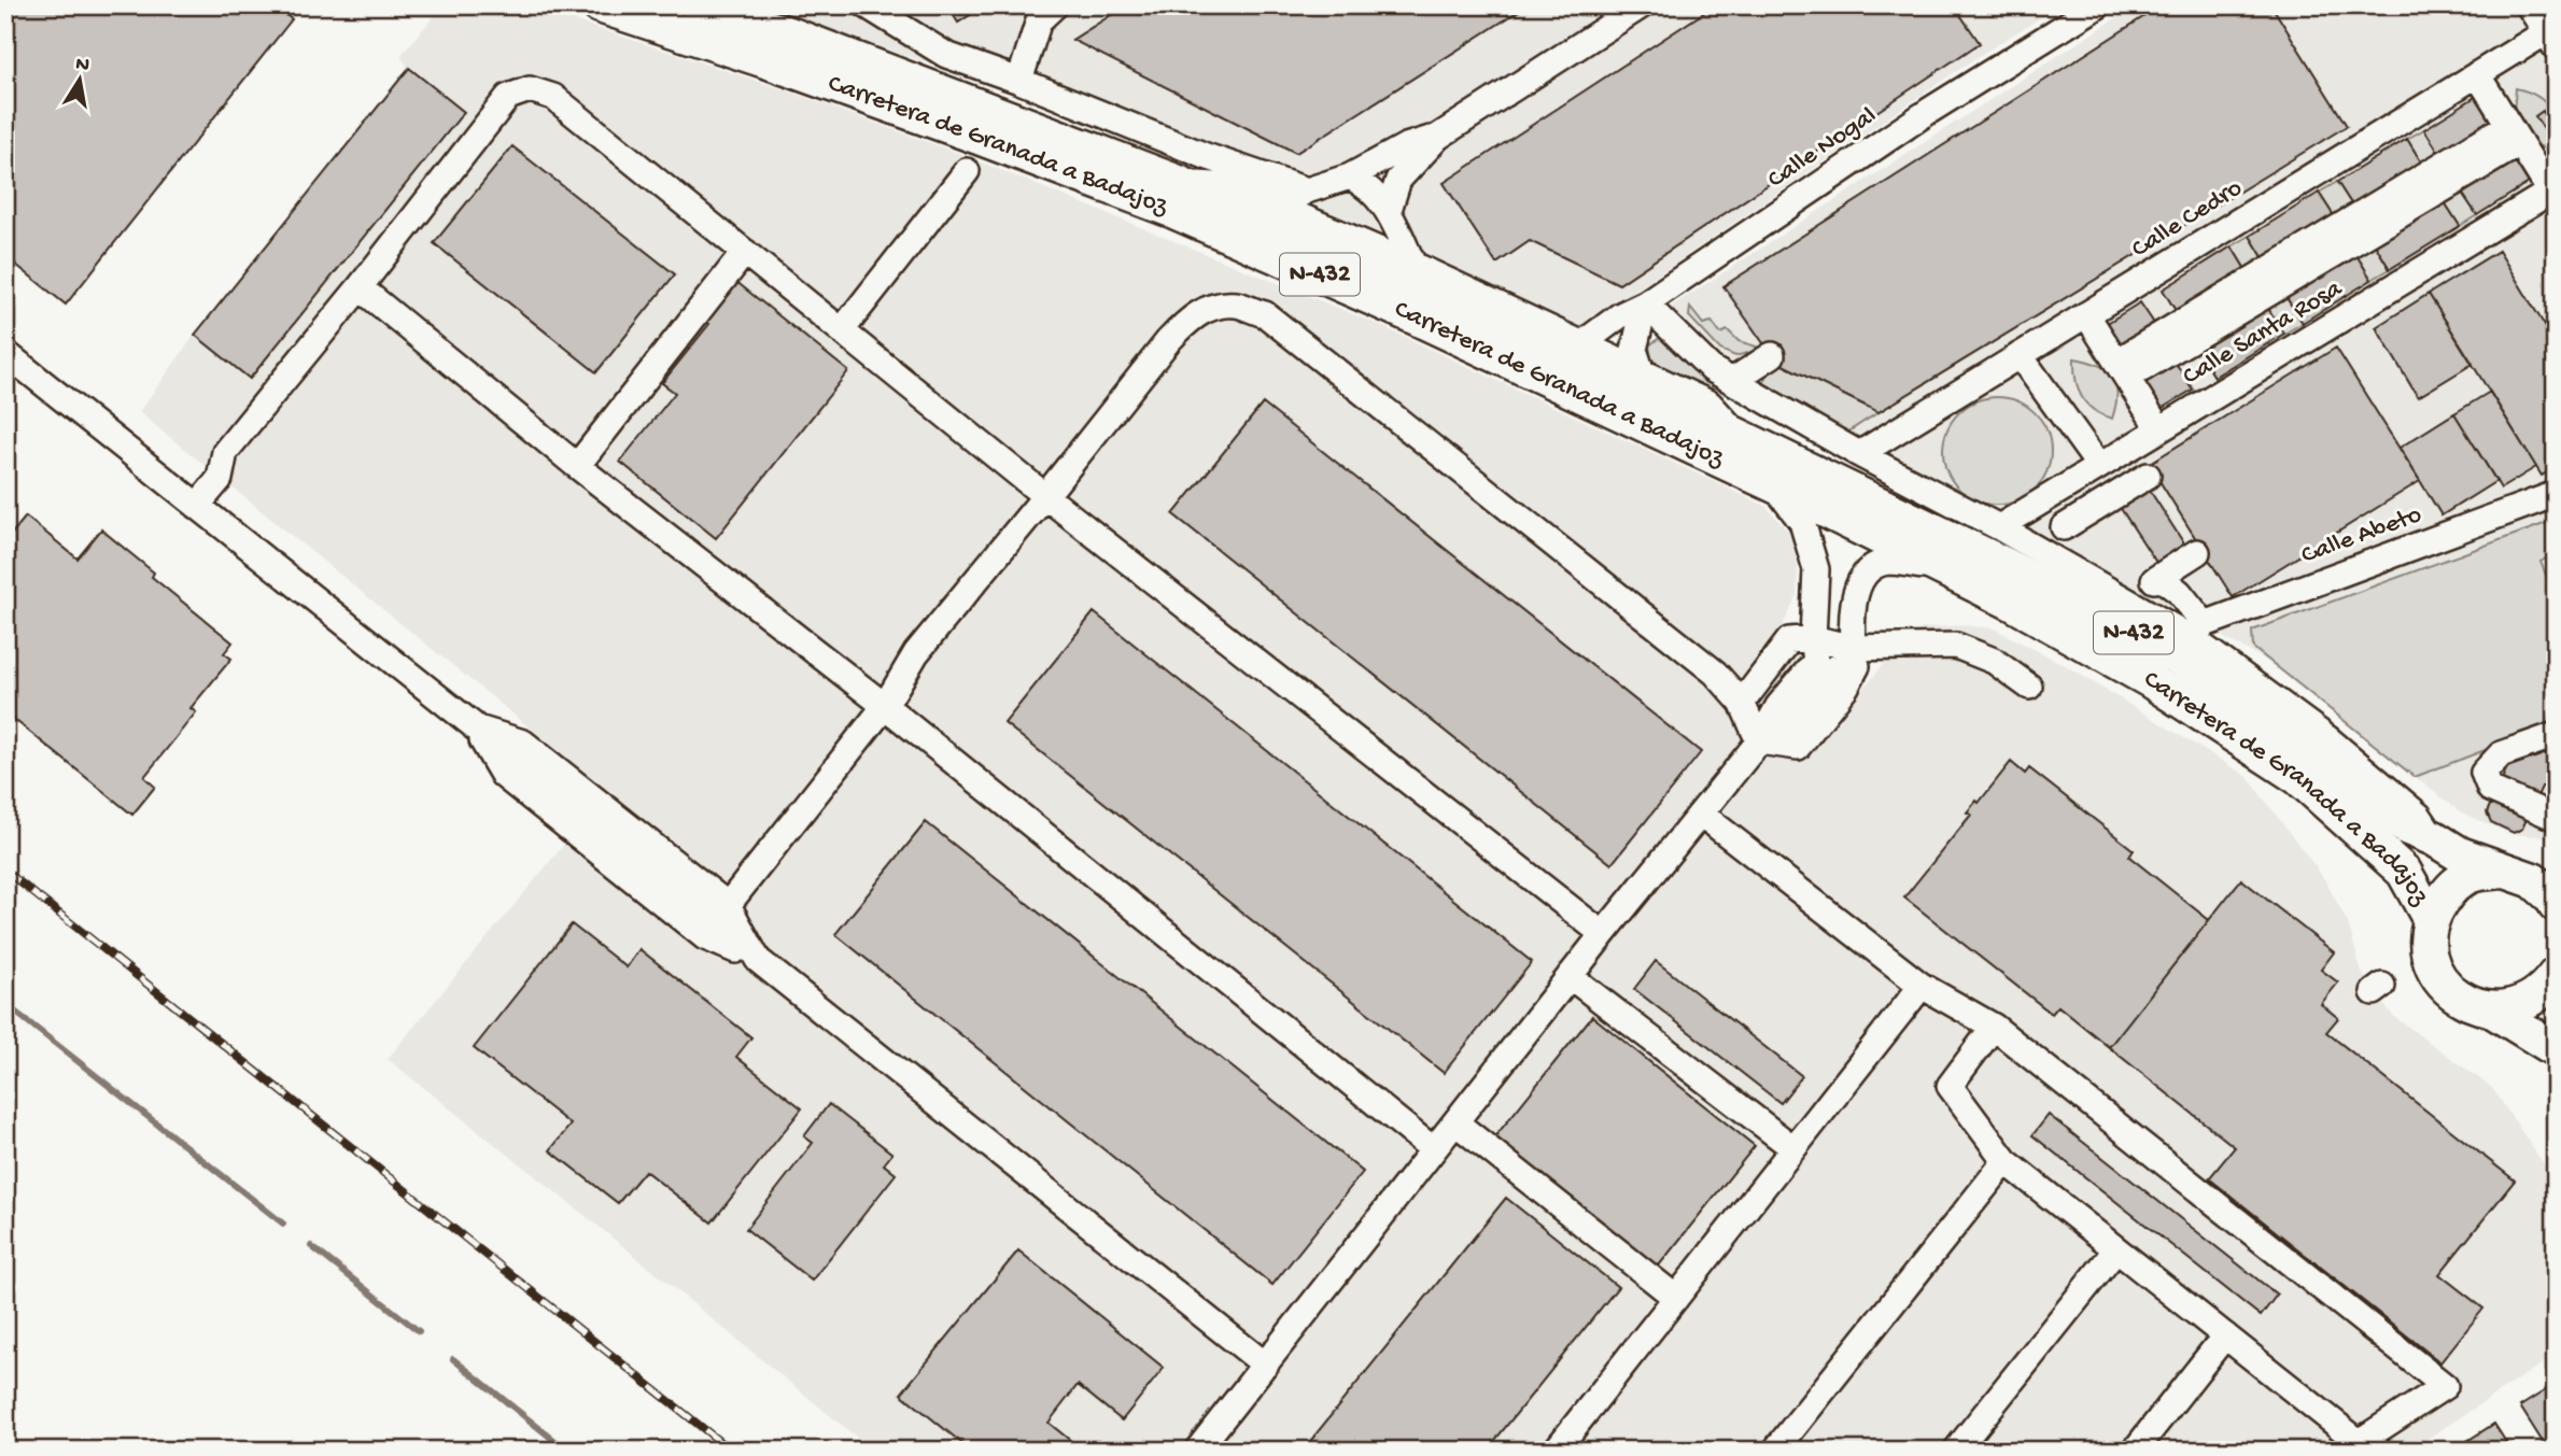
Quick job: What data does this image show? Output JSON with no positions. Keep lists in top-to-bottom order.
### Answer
{
  "streets": {
    "highway": ["Carretera de Granada a Badajoz", "N-432"],
    "street": [
      "Calle Nogal",
      "Calle Cedro",
      "Calle Santa Rosa",
      "Calle Abeto"
    ]
  },
  "crossings": [
    ["Carretera de Granada a Badajoz", "N-432"]
  ],
  "north": "top"
}
